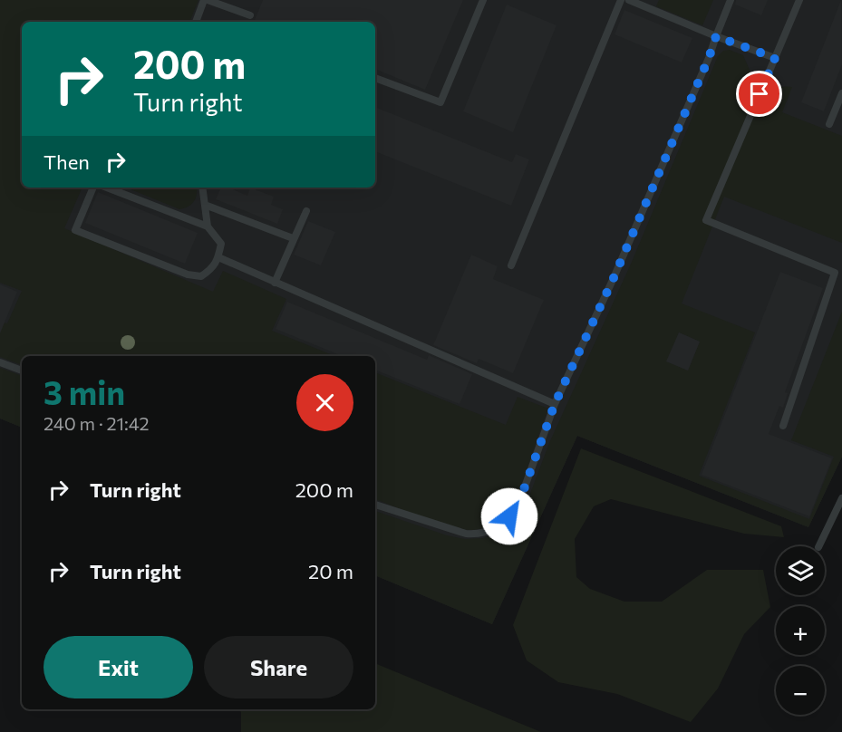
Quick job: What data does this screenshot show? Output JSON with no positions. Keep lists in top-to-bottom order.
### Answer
{
  "page": {
    "turn": ["200 m", "Turn right"],
    "then": "Then",
    "heading": ["3 min", "240 m · 21:42"],
    "list": [
      {
        "name": "Turn right",
        "value": "200 m"
      },
      {
        "name": "Turn right",
        "value": "20 m"
      }
    ],
    "map_buttons": ["+", "−"],
    "buttons": ["Exit", "Share"]
  }
}
